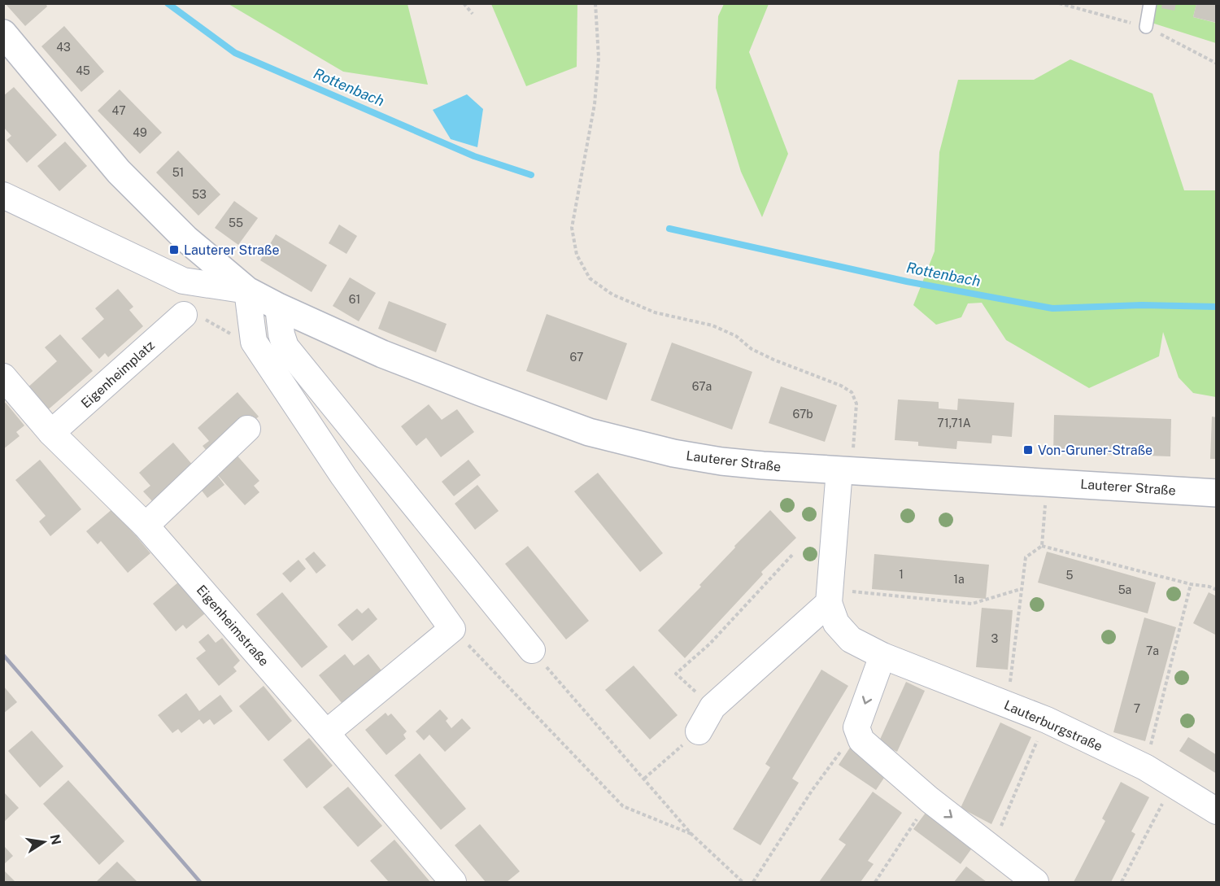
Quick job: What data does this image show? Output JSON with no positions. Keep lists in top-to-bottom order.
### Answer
{
  "streets": {
    "street": [
      "Eigenheimplatz",
      "Lauterer Straße",
      "Eigenheimstraße",
      "Lauterburgstraße"
    ]
  },
  "crossings": [
    ["Eigenheimplatz", "Eigenheimstraße"],
    ["Lauterer Straße", "Lauterburgstraße"]
  ],
  "water": ["Rottenbach"],
  "places": {
    "transit": ["Lauterer Straße", "Von-Gruner-Straße"]
  },
  "house_numbers": [
    "43",
    "45",
    "47",
    "49",
    "51",
    "53",
    "55",
    "61",
    "67",
    "67a",
    "67b",
    "71,71A",
    "1",
    "5",
    "1a",
    "5a",
    "3",
    "7a",
    "7"
  ],
  "north": "right"
}
